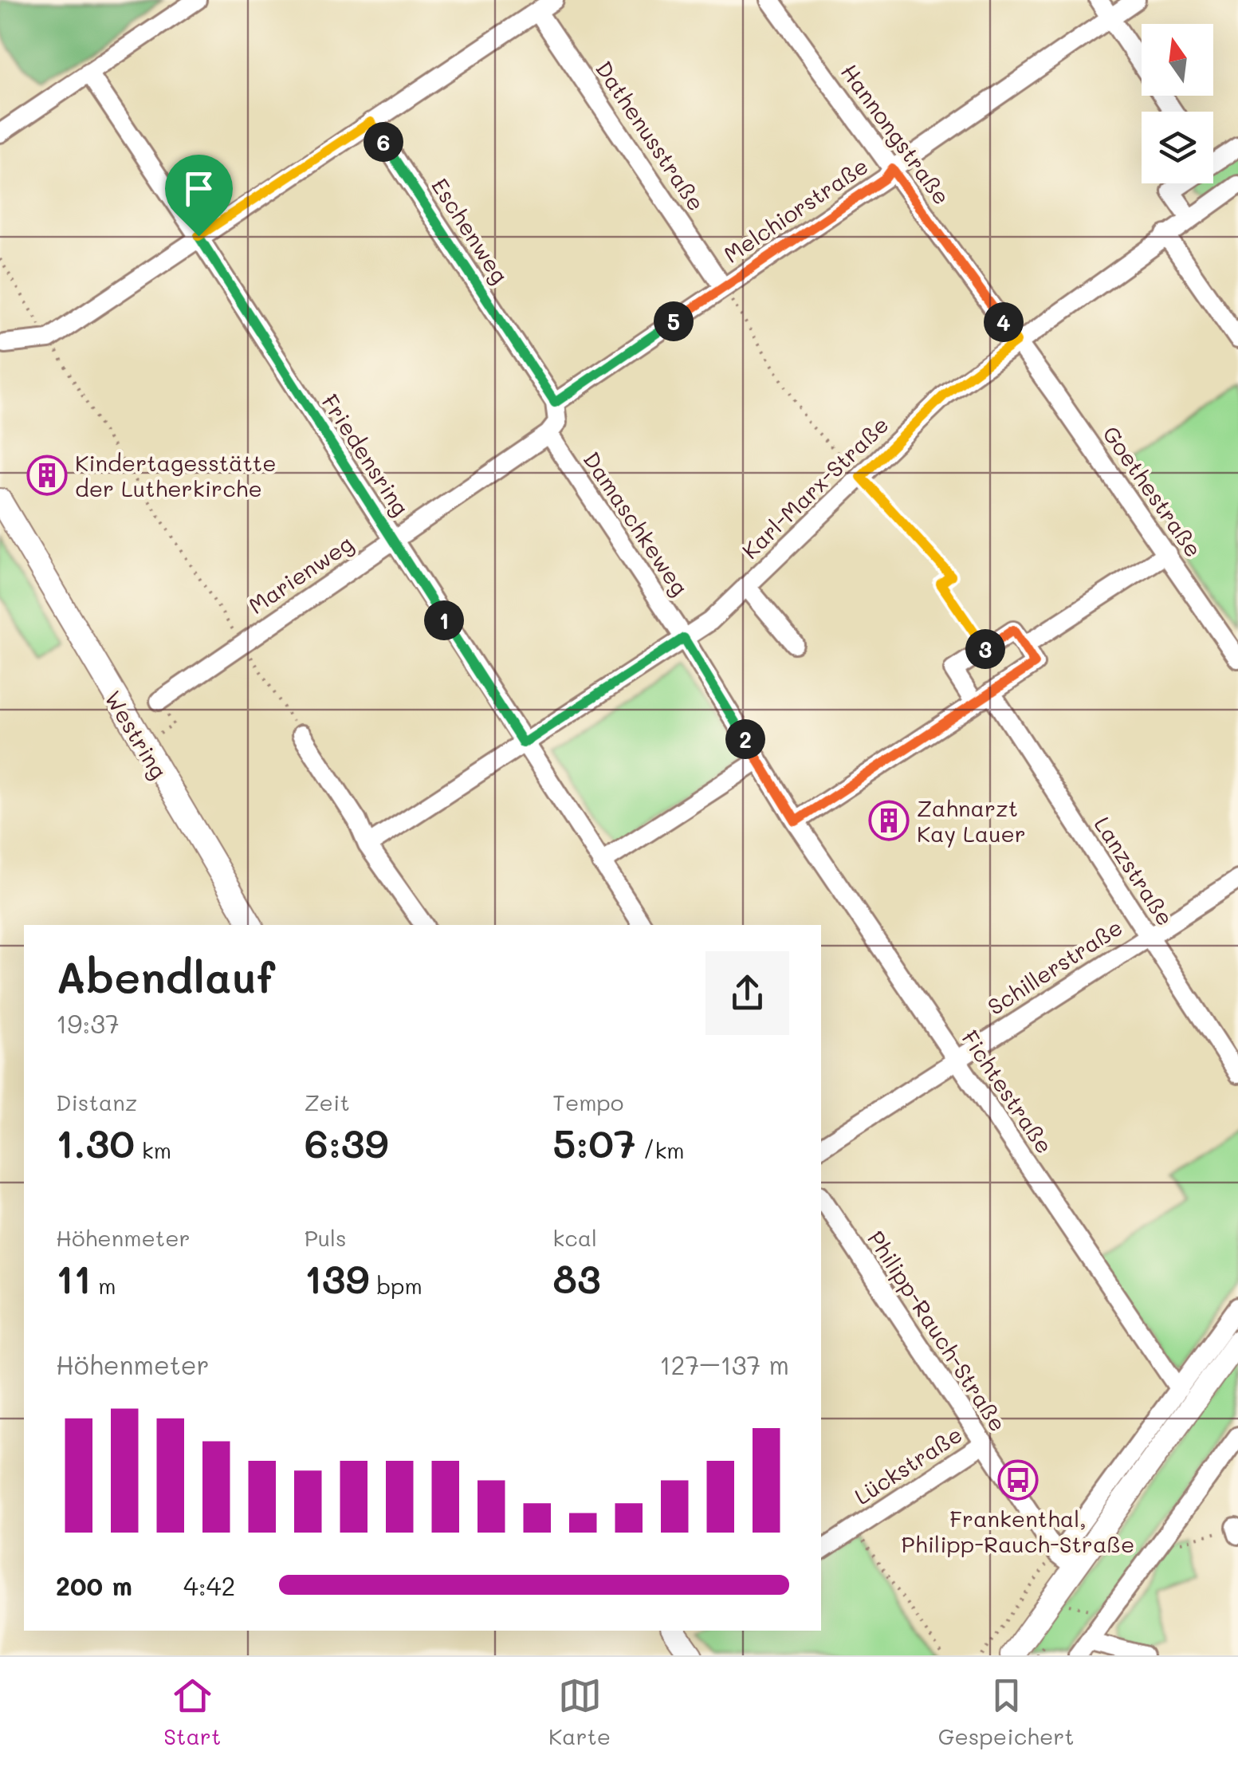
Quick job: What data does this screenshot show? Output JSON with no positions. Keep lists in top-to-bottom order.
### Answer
{
  "streets": {
    "main road": ["Westring"],
    "street": [
      "Hannongstraße",
      "Dathenusstraße",
      "Melchiorstraße",
      "Eschenweg",
      "Friedensring",
      "Karl-Marx-Straße",
      "Goethestraße",
      "Damaschkeweg",
      "Marienweg",
      "Lanzstraße",
      "Schillerstraße",
      "Fichtestraße",
      "Philipp-Rauch-Straße",
      "Lückstraße"
    ]
  },
  "crossings": [
    ["Hannongstraße", "Melchiorstraße"],
    ["Hannongstraße", "Karl-Marx-Straße"],
    ["Hannongstraße", "Goethestraße"],
    ["Dathenusstraße", "Melchiorstraße"],
    ["Melchiorstraße", "Eschenweg"],
    ["Friedensring", "Karl-Marx-Straße"],
    ["Friedensring", "Marienweg"],
    ["Karl-Marx-Straße", "Goethestraße"],
    ["Karl-Marx-Straße", "Damaschkeweg"],
    ["Damaschkeweg", "Marienweg"],
    ["Damaschkeweg", "Fichtestraße"],
    ["Lanzstraße", "Schillerstraße"],
    ["Schillerstraße", "Fichtestraße"],
    ["Philipp-Rauch-Straße", "Lückstraße"]
  ],
  "places": {
    "building": ["Kindertagesstätte der Lutherkirche", "Zahnarzt Kay Lauer"],
    "bus stop": ["Frankenthal, Philipp-Rauch-Straße"]
  },
  "north": "top",
  "page": {
    "pins": [
      "6",
      "5",
      "4",
      "1",
      "3",
      "2"
    ],
    "heading": ["Abendlauf", "19:37"],
    "stats": [
      ["Distanz", "1.30 km"],
      ["Zeit", "6:39"],
      ["Tempo", "5:07 /km"],
      ["Höhenmeter", "11 m"],
      ["Puls", "139 bpm"],
      ["kcal", "83"]
    ],
    "chart": ["Höhenmeter", "127–137 m"],
    "list": [
      {
        "name": "200 m",
        "note": "4:42"
      }
    ],
    "tabs": ["Start", "Karte", "Gespeichert"]
  }
}
